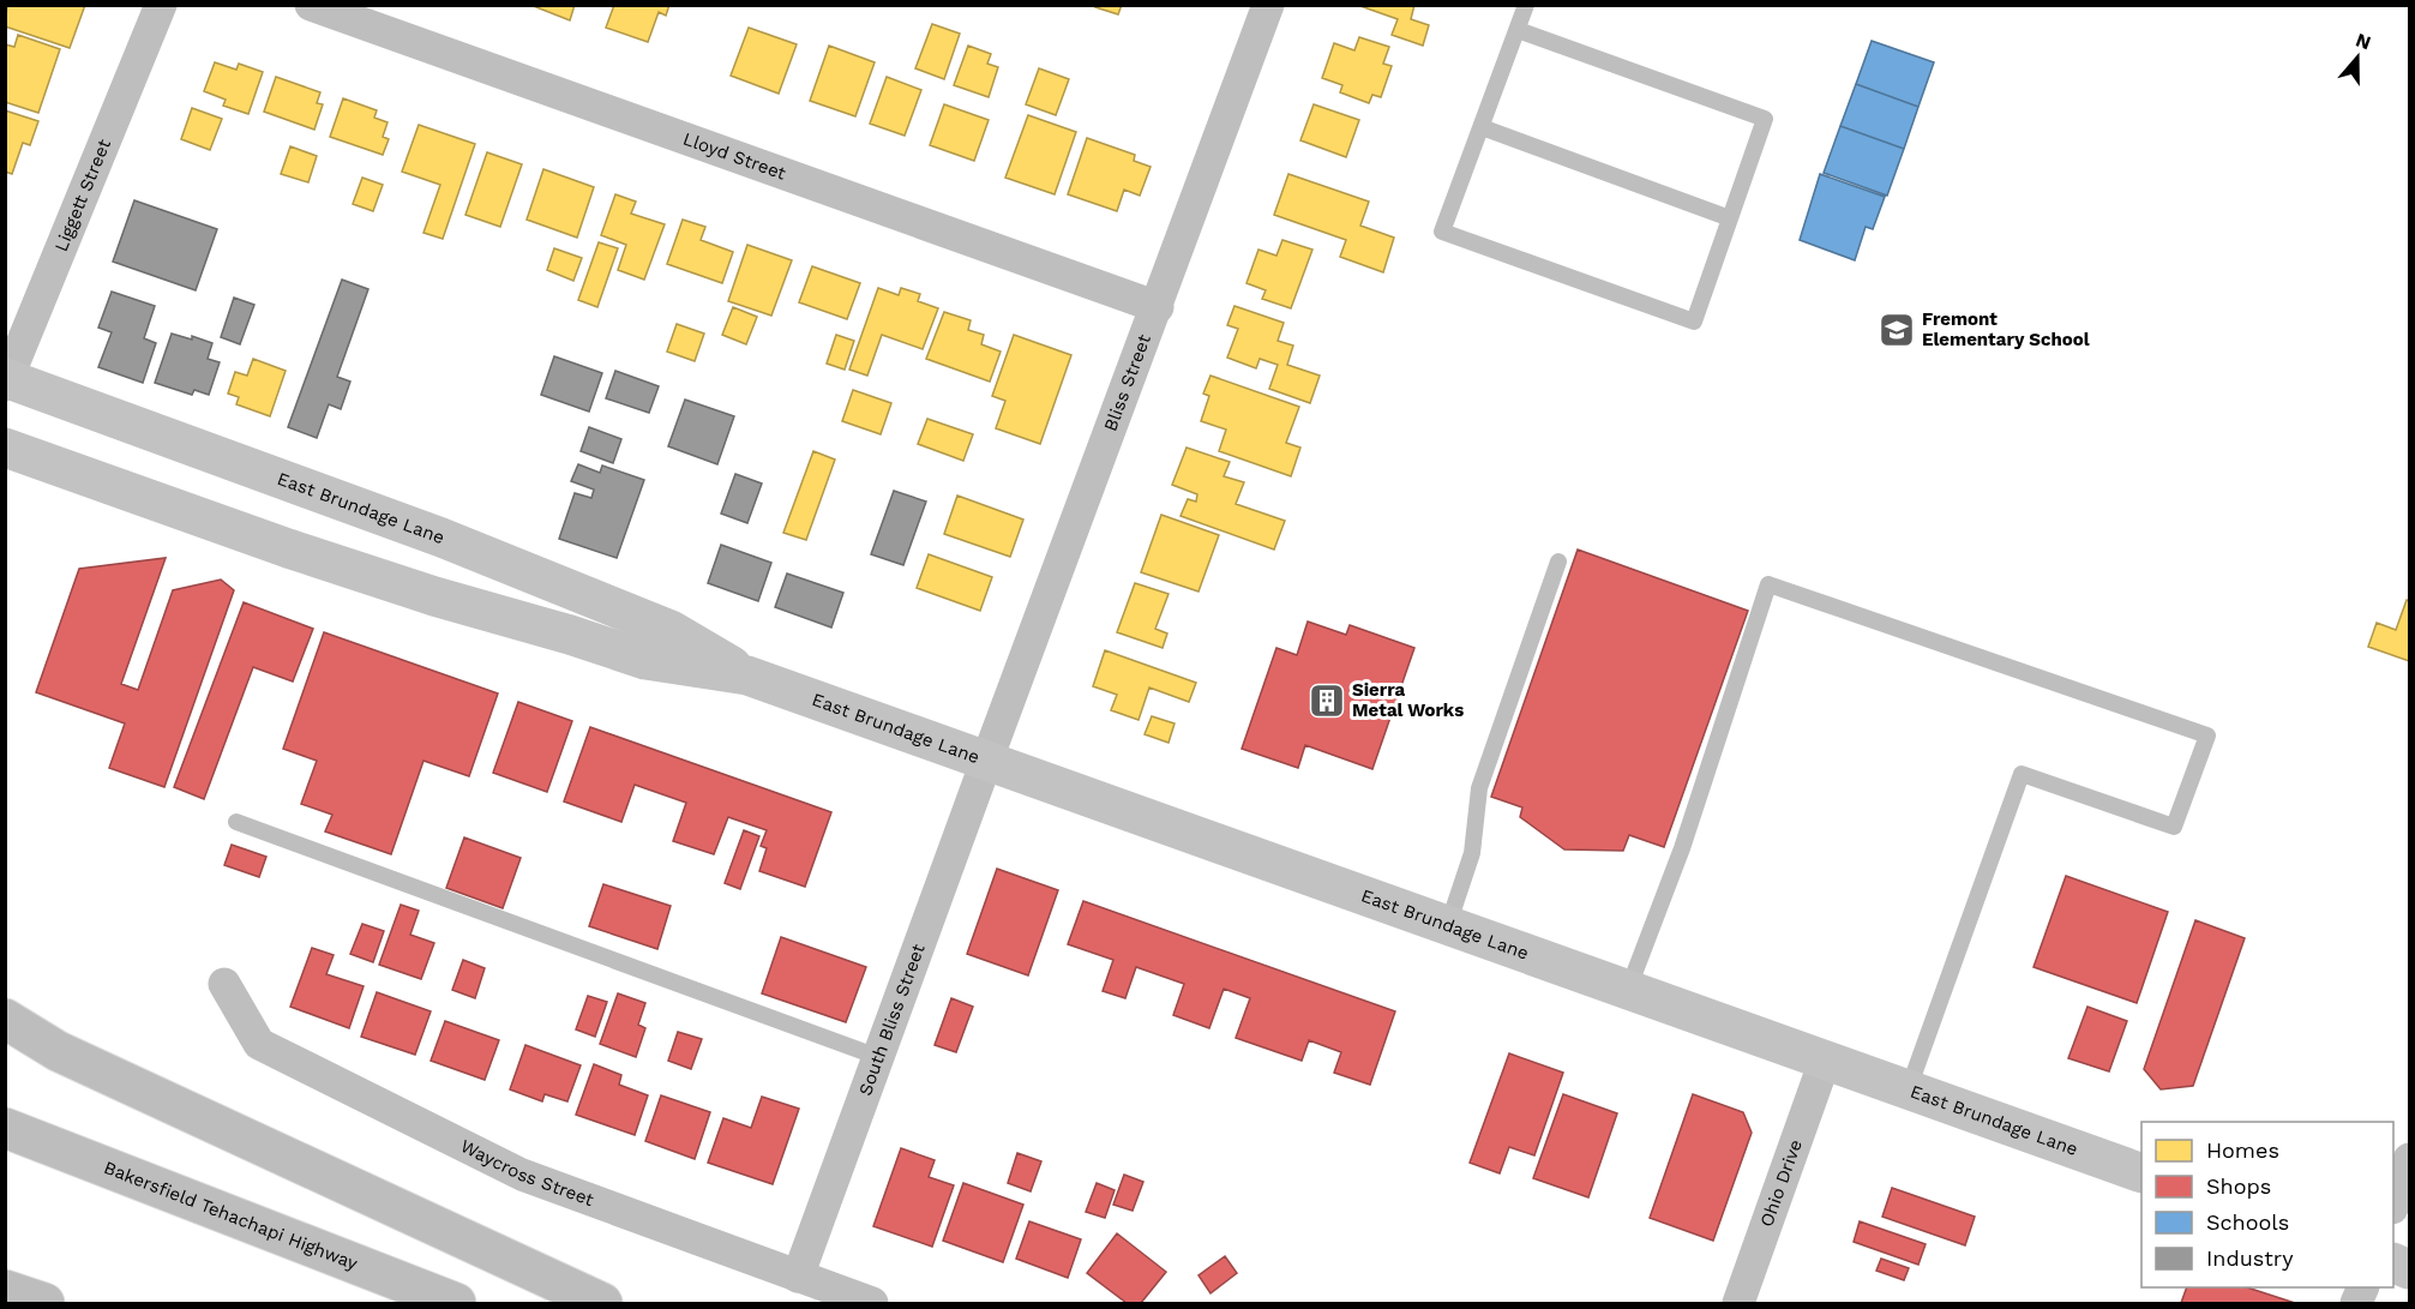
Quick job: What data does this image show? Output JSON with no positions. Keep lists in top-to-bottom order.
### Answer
{
  "streets": {
    "highway": ["Bakersfield Tehachapi Highway"],
    "main road": ["East Brundage Lane"],
    "street": [
      "Lloyd Street",
      "Liggett Street",
      "Bliss Street",
      "South Bliss Street",
      "Waycross Street",
      "Ohio Drive"
    ]
  },
  "crossings": [
    ["Lloyd Street", "Bliss Street"],
    ["Liggett Street", "East Brundage Lane"],
    ["Bliss Street", "East Brundage Lane"],
    ["Bliss Street", "South Bliss Street"],
    ["East Brundage Lane", "South Bliss Street"],
    ["East Brundage Lane", "Ohio Drive"],
    ["South Bliss Street", "Waycross Street"]
  ],
  "places": {
    "school or university": ["Fremont Elementary School"],
    "building": ["Sierra Metal Works"]
  },
  "legend": [
    "Homes",
    "Shops",
    "Schools",
    "Industry"
  ],
  "north": "top"
}
